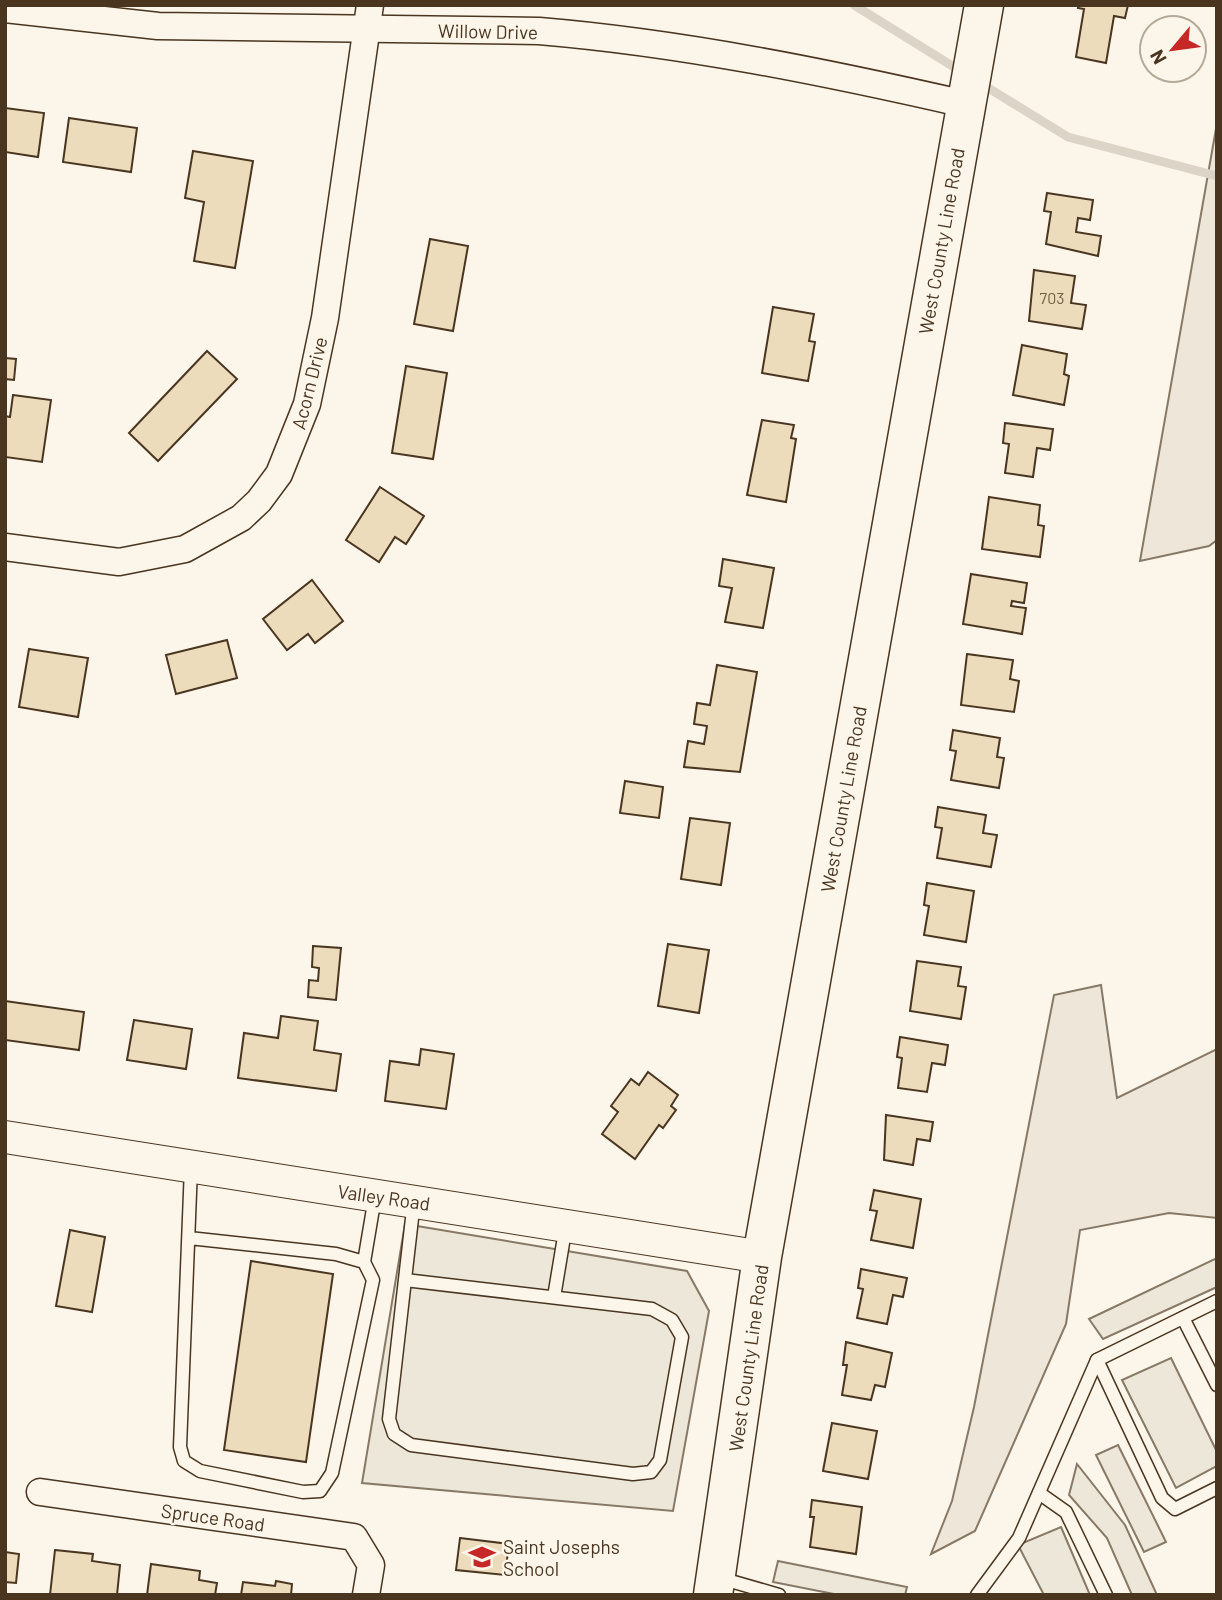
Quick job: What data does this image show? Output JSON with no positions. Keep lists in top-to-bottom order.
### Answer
{
  "streets": {
    "main road": ["West County Line Road"],
    "street": [
      "Willow Drive",
      "Acorn Drive",
      "Valley Road",
      "Spruce Road"
    ]
  },
  "crossings": [
    ["Willow Drive", "West County Line Road"],
    ["Willow Drive", "Acorn Drive"],
    ["West County Line Road", "Valley Road"]
  ],
  "places": {
    "school or university": ["Saint Josephs School"]
  },
  "house_numbers": ["703"],
  "north": "bottom left"
}
